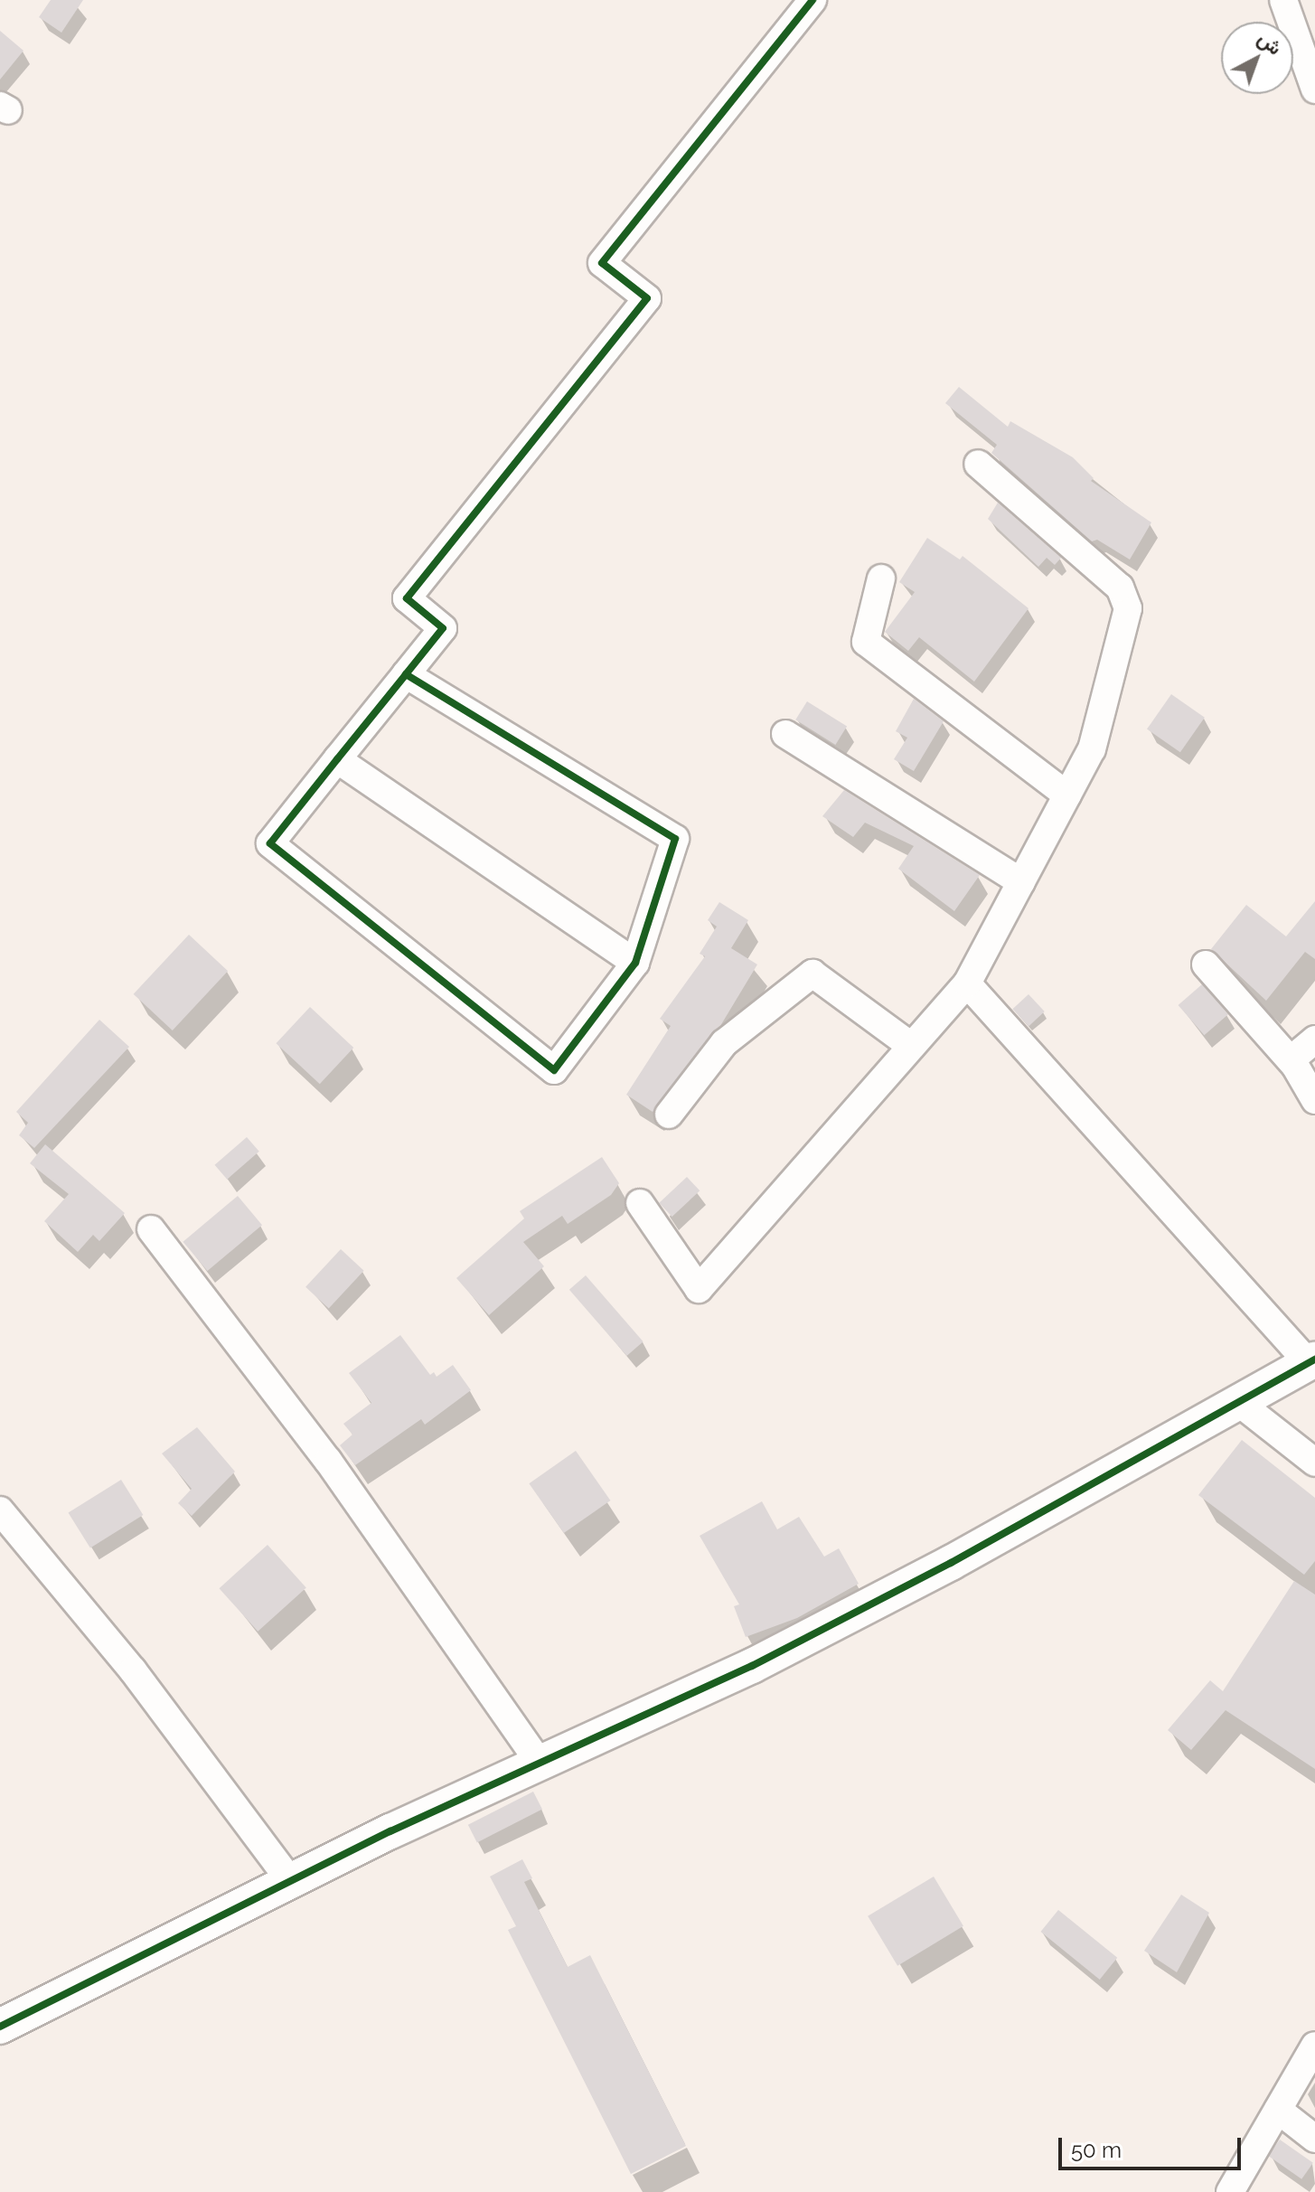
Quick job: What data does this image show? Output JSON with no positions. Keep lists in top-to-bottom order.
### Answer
{
  "scale_bar": "50 m",
  "north": "top right"
}
